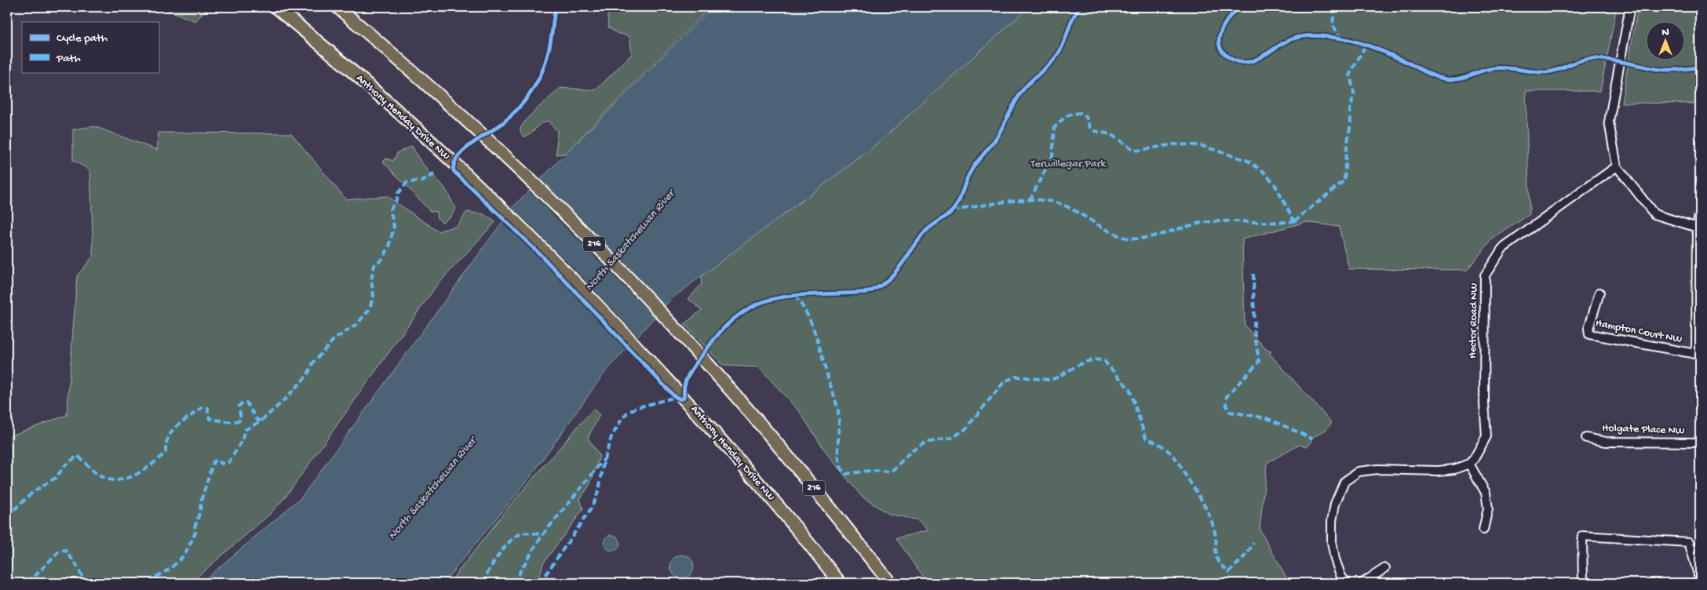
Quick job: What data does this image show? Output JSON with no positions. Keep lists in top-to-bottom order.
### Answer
{
  "streets": {
    "highway": ["Anthony Henday Drive NW", "216"],
    "street": ["Hector Road NW", "Hampton Court NW", "Holgate Place NW"]
  },
  "water": ["North Saskatchewan River"],
  "parks": ["Terwillegar Park"],
  "legend": ["Cycle path", "Path"],
  "north": "top"
}
